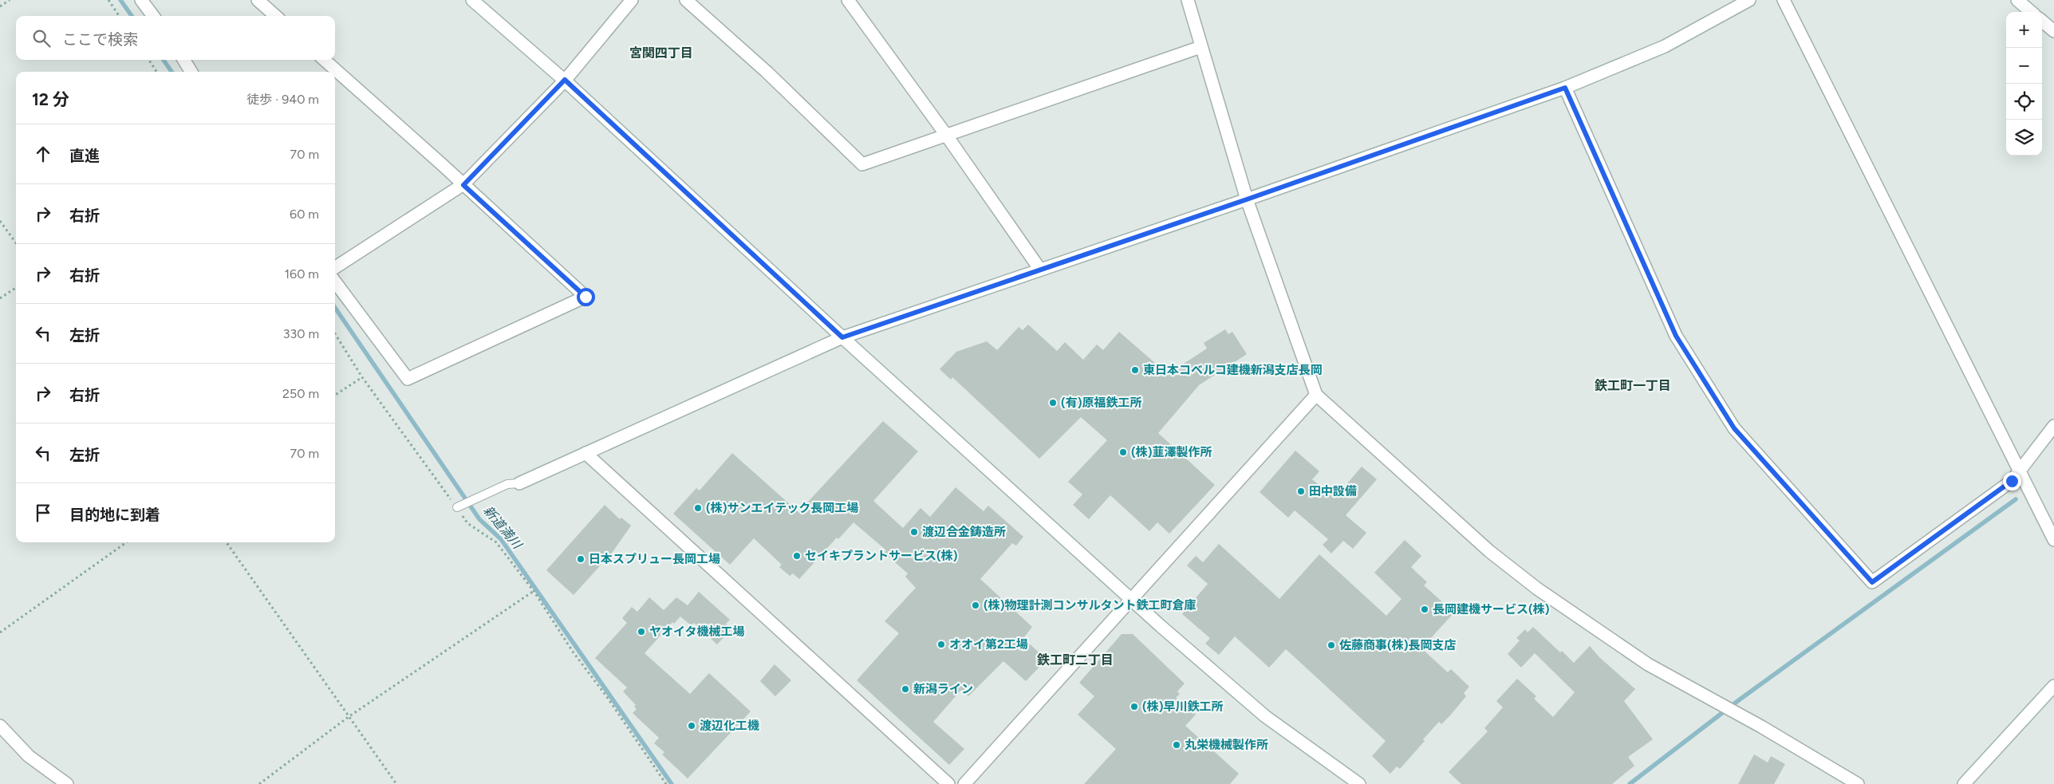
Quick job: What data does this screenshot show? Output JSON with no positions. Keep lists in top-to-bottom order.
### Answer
{
  "districts": ["宮関四丁目", "鉄工町一丁目", "鉄工町二丁目"],
  "water": ["新道満川"],
  "places": [
    "東日本コベルコ建機新潟支店長岡",
    "(有)原福鉄工所",
    "(株)韮澤製作所",
    "田中設備",
    "(株)サンエイテック長岡工場",
    "渡辺合金鋳造所",
    "セイキプラントサービス(株)",
    "日本スプリュー長岡工場",
    "(株)物理計測コンサルタント鉄工町倉庫",
    "長岡建機サービス(株)",
    "ヤオイタ機械工場",
    "オオイ第2工場",
    "佐藤商事(株)長岡支店",
    "新潟ライン",
    "(株)早川鉄工所",
    "渡辺化工機",
    "丸栄機械製作所"
  ],
  "page": {
    "map_buttons": ["+", "−"],
    "search": "ここで検索",
    "heading": ["12 分", "徒歩 · 940 m"],
    "list": [
      ["直進", "70 m"],
      ["右折", "60 m"],
      ["右折", "160 m"],
      ["左折", "330 m"],
      ["右折", "250 m"],
      ["左折", "70 m"],
      "目的地に到着"
    ]
  }
}
